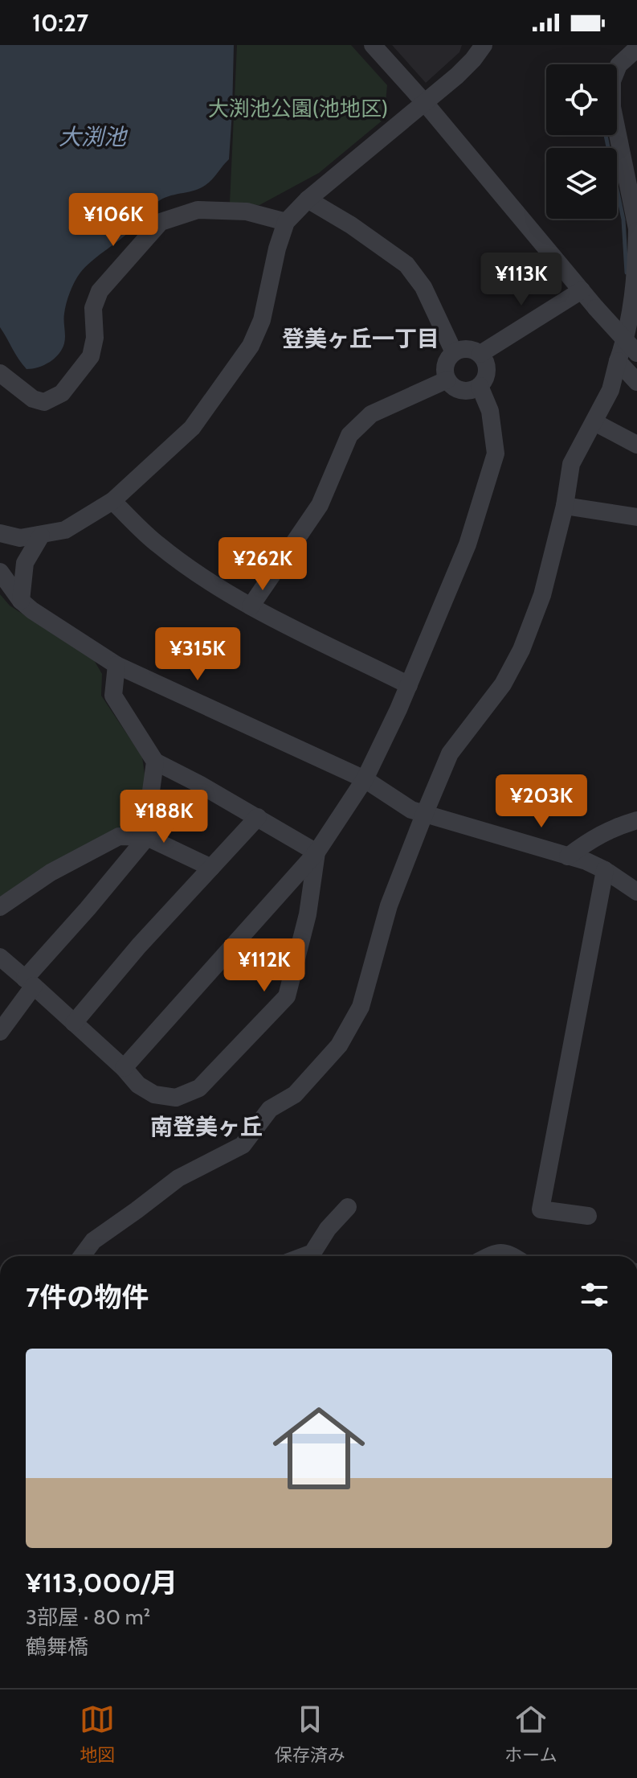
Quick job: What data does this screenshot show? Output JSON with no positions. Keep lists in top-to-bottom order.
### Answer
{
  "districts": ["登美ヶ丘一丁目", "南登美ヶ丘"],
  "water": ["大渕池"],
  "parks": ["大渕池公園(池地区)"],
  "page": {
    "status": "10:27",
    "price": [
      "¥106K",
      "¥113K",
      "¥262K",
      "¥315K",
      "¥203K",
      "¥188K",
      "¥112K"
    ],
    "heading": "7件の物件",
    "list": [
      {
        "name": "¥113,000/月",
        "note": "3部屋 · 80 m² · 鶴舞橋"
      }
    ],
    "tabs": ["地図", "保存済み", "ホーム"]
  }
}
